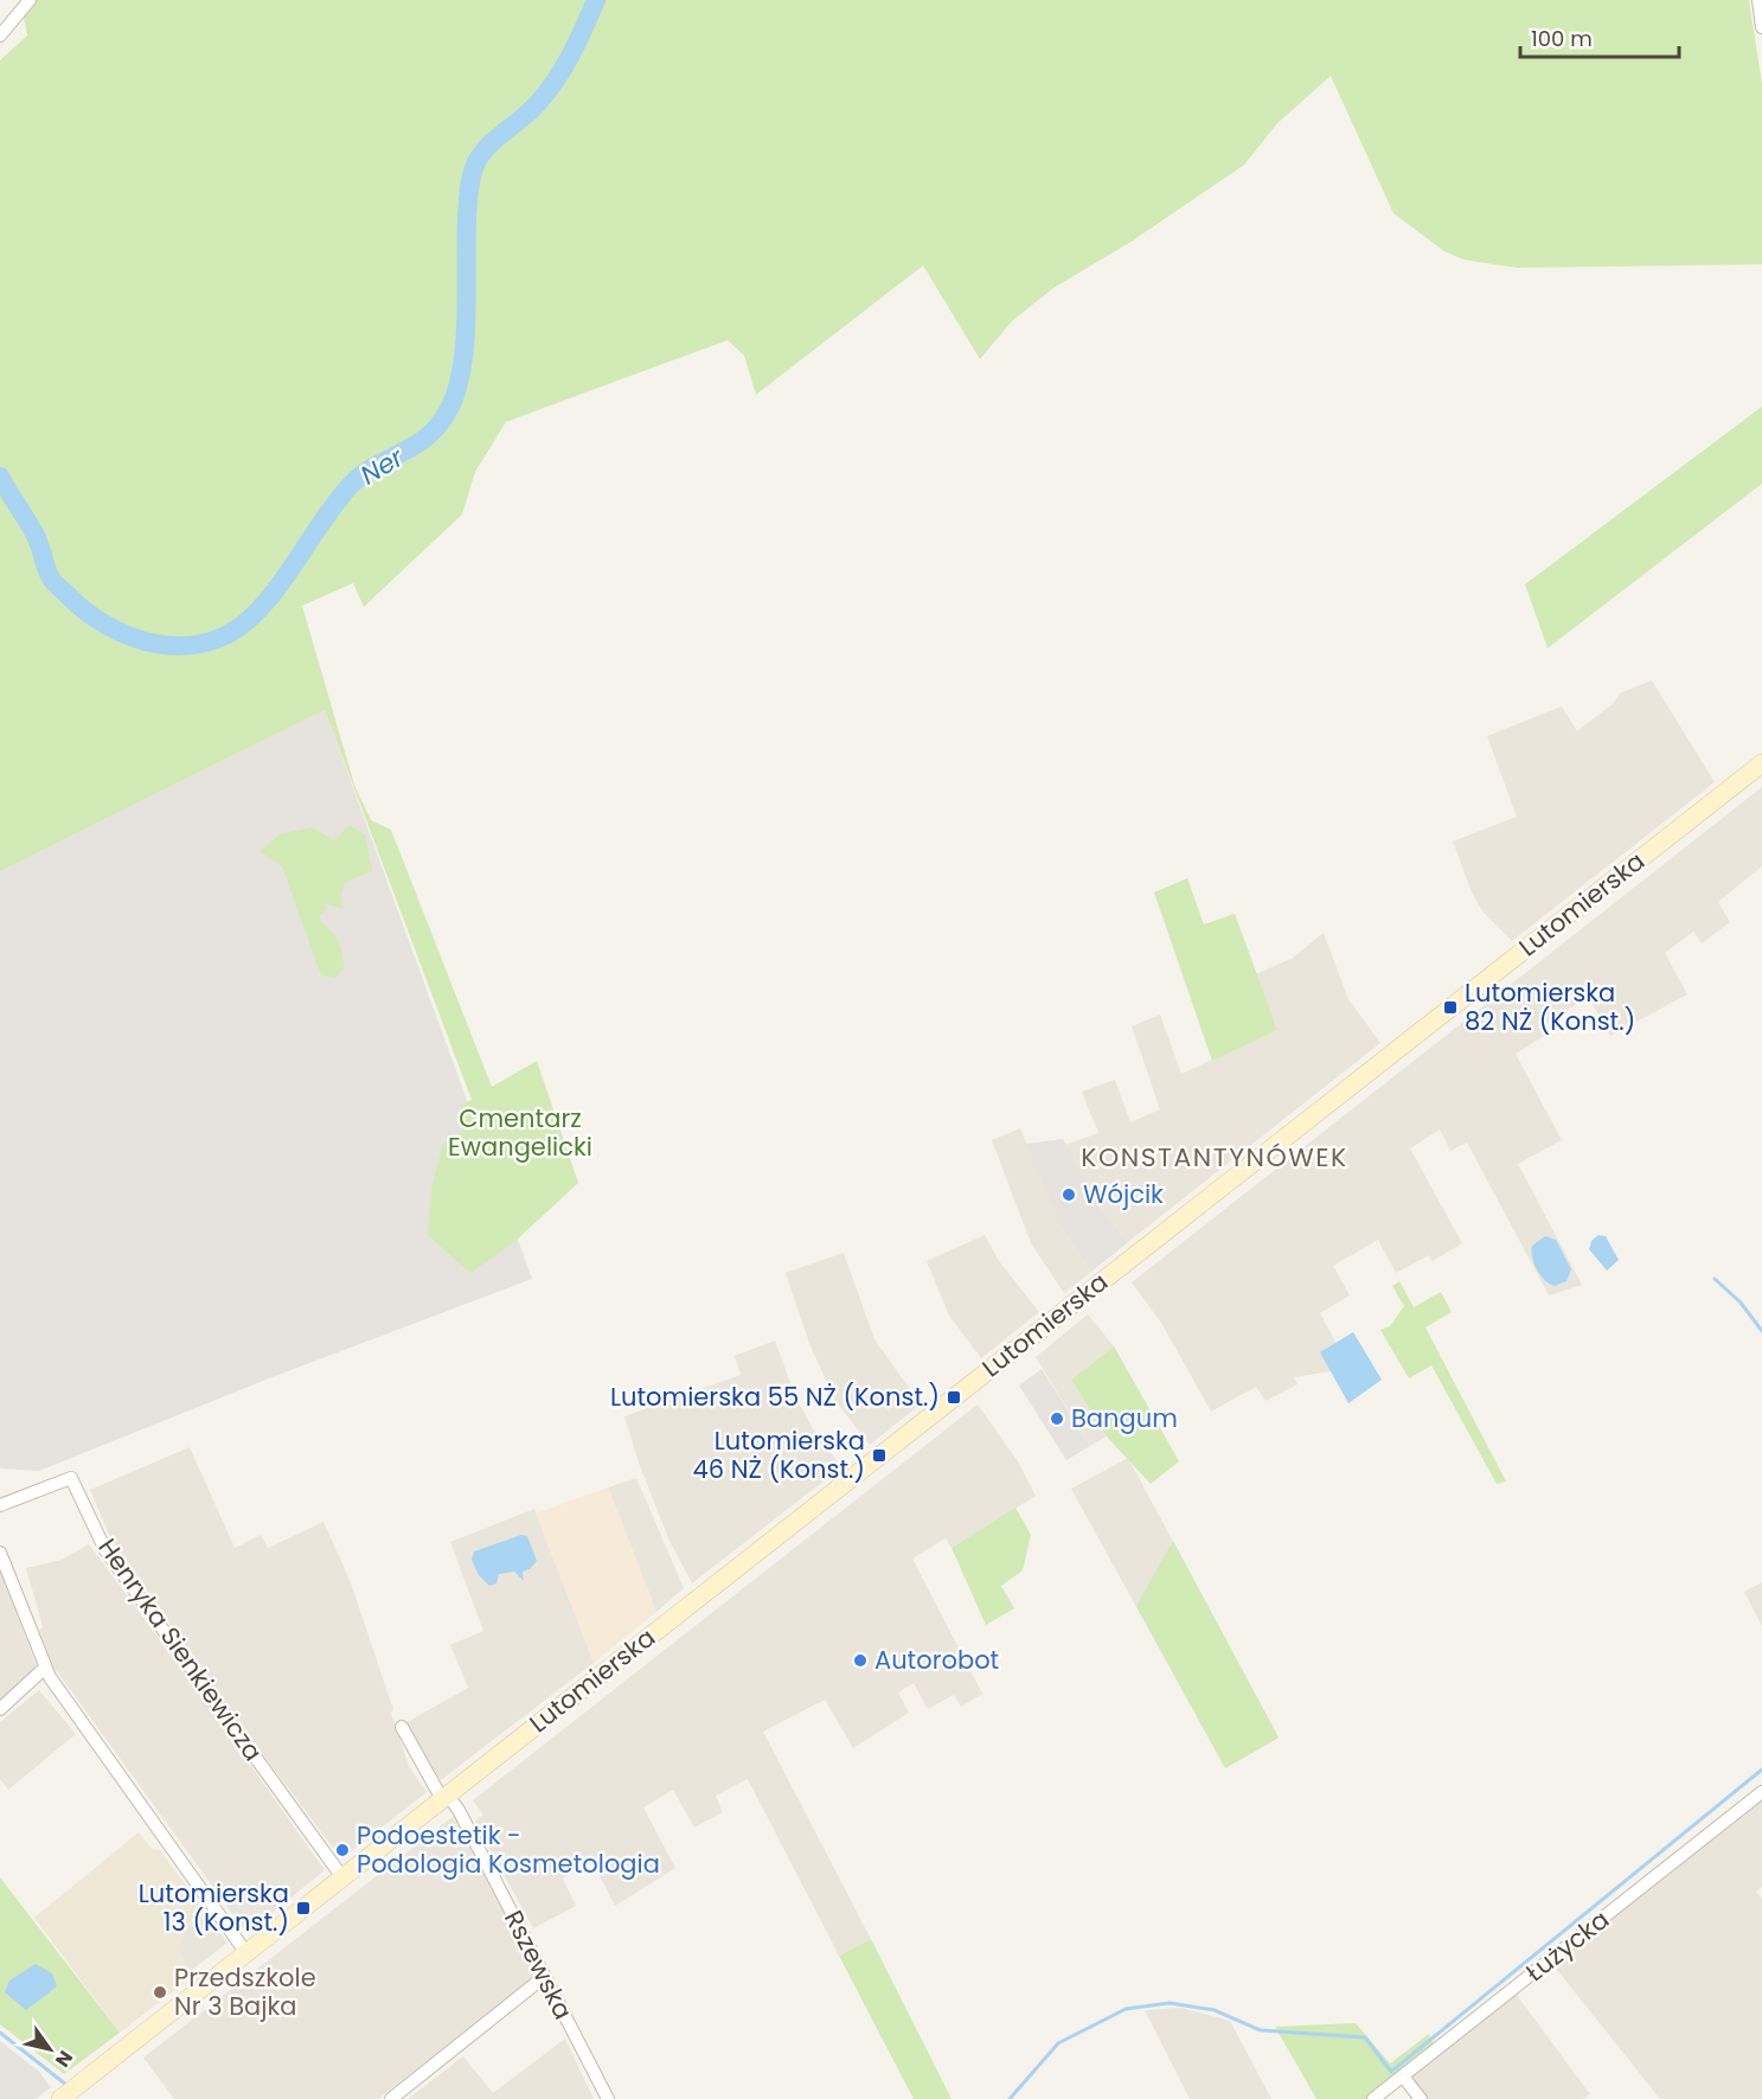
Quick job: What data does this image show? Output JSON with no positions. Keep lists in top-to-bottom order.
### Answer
{
  "streets": {
    "main road": ["Lutomierska"],
    "street": ["Henryka Sienkiewicza", "Łużycka", "Rszewska"]
  },
  "crossings": [
    ["Lutomierska", "Henryka Sienkiewicza"],
    ["Lutomierska", "Rszewska"]
  ],
  "districts": ["KONSTANTYNÓWEK"],
  "water": ["Ner"],
  "parks": ["Cmentarz Ewangelicki"],
  "places": {
    "transit": [
      "Lutomierska 82 NŻ (Konst.)",
      "Lutomierska 55 NŻ (Konst.)",
      "Lutomierska 46 NŻ (Konst.)",
      "Lutomierska 13 (Konst.)"
    ],
    "other": [
      "Wójcik",
      "Bangum",
      "Autorobot",
      "Podoestetik - Podologia Kosmetologia",
      "Przedszkole Nr 3 Bajka"
    ]
  },
  "scale_bar": "100 m",
  "north": "bottom right"
}
